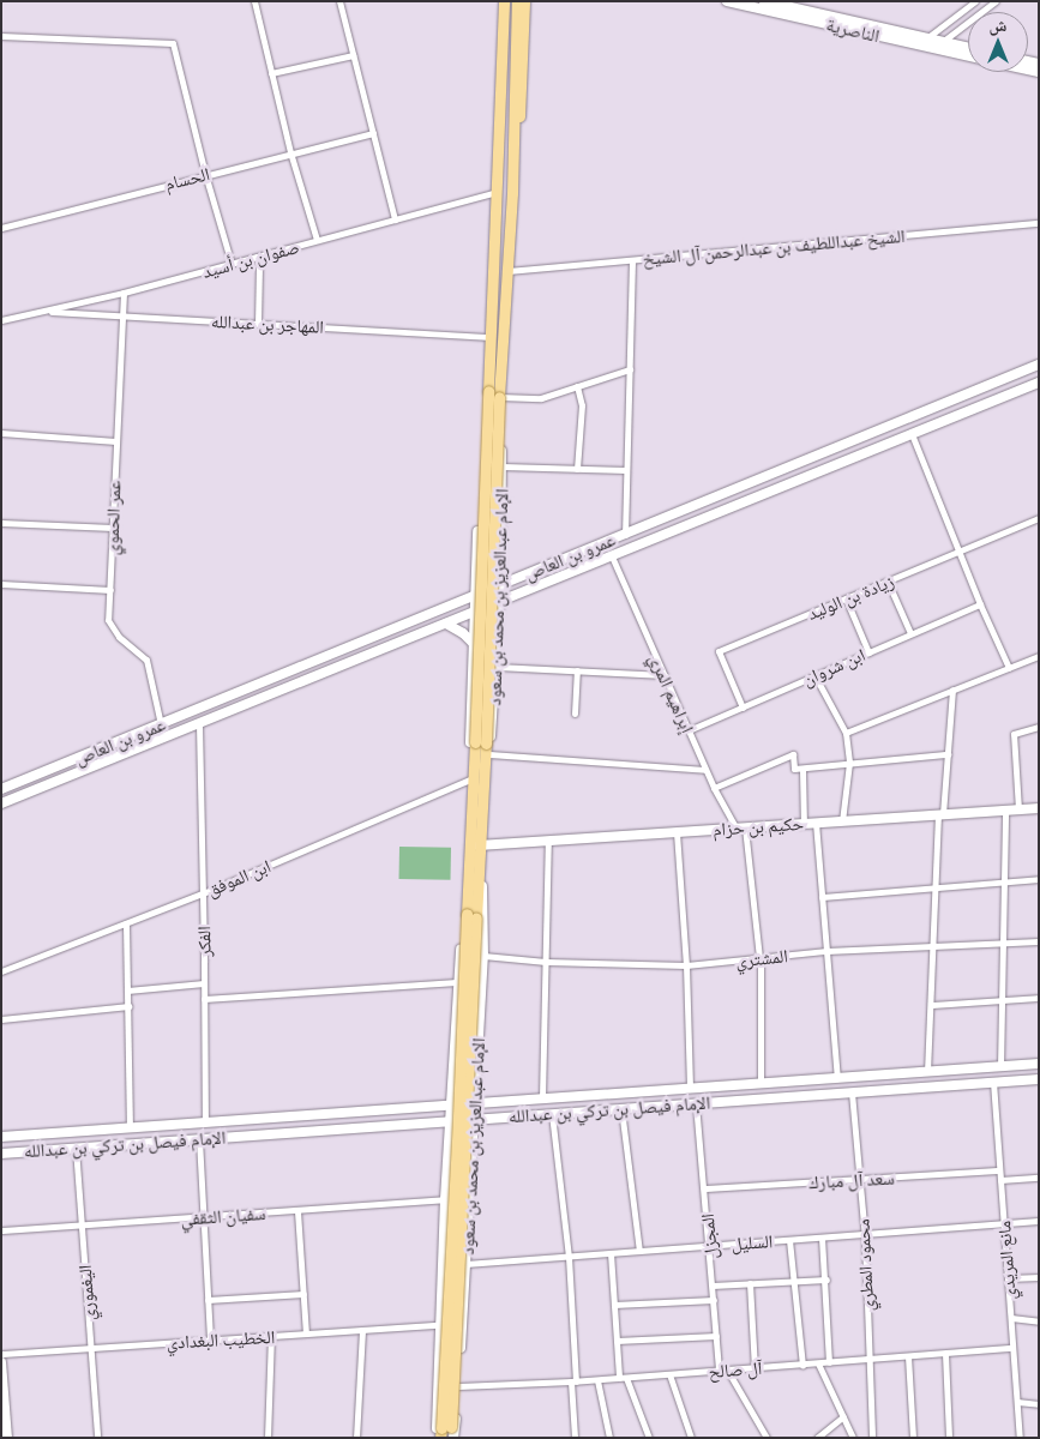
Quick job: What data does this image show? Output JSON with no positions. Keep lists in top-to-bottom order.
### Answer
{
  "streets": {
    "main road": [
      "الناصرية",
      "عمرو بن العاص",
      "الإمام عبدالعزيز بن محمد بن سعود",
      "حكيم بن حزام",
      "الإمام فيصل بن تركي بن عبدالله"
    ],
    "street": [
      "الحسام",
      "الشيخ عبداللطيف بن عبدالرحمن آل الشيخ",
      "صفوان بن أسيد",
      "المهاجر بن عبدالله",
      "عمر الحموي",
      "زيادة بن الوليد",
      "ابن شروان",
      "إبراهيم المري",
      "ابن الموفق",
      "الفكر",
      "المشتري",
      "سعد آل مبارك",
      "سفيان الثقفي",
      "المجزل",
      "السليل",
      "مانع المريدي",
      "محمود المطري",
      "اليغموري",
      "الخطيب البغدادي",
      "آل صالح"
    ]
  },
  "crossings": [
    ["الشيخ عبداللطيف بن عبدالرحمن آل الشيخ", "الإمام عبدالعزيز بن محمد بن سعود"],
    ["صفوان بن أسيد", "المهاجر بن عبدالله"],
    ["صفوان بن أسيد", "عمر الحموي"],
    ["صفوان بن أسيد", "الإمام عبدالعزيز بن محمد بن سعود"],
    ["المهاجر بن عبدالله", "عمر الحموي"],
    ["المهاجر بن عبدالله", "الإمام عبدالعزيز بن محمد بن سعود"],
    ["عمر الحموي", "عمرو بن العاص"],
    ["عمرو بن العاص", "الإمام عبدالعزيز بن محمد بن سعود"],
    ["عمرو بن العاص", "إبراهيم المري"],
    ["عمرو بن العاص", "الفكر"],
    ["الإمام عبدالعزيز بن محمد بن سعود", "حكيم بن حزام"],
    ["الإمام عبدالعزيز بن محمد بن سعود", "ابن الموفق"],
    ["الإمام عبدالعزيز بن محمد بن سعود", "المشتري"],
    ["الإمام عبدالعزيز بن محمد بن سعود", "الإمام فيصل بن تركي بن عبدالله"],
    ["الإمام عبدالعزيز بن محمد بن سعود", "سفيان الثقفي"],
    ["الإمام عبدالعزيز بن محمد بن سعود", "السليل"],
    ["الإمام عبدالعزيز بن محمد بن سعود", "الخطيب البغدادي"],
    ["الإمام عبدالعزيز بن محمد بن سعود", "آل صالح"],
    ["زيادة بن الوليد", "ابن شروان"],
    ["ابن شروان", "إبراهيم المري"],
    ["إبراهيم المري", "حكيم بن حزام"],
    ["إبراهيم المري", "المشتري"],
    ["إبراهيم المري", "الإمام فيصل بن تركي بن عبدالله"],
    ["ابن الموفق", "الفكر"],
    ["الفكر", "الإمام فيصل بن تركي بن عبدالله"],
    ["الإمام فيصل بن تركي بن عبدالله", "المجزل"],
    ["الإمام فيصل بن تركي بن عبدالله", "مانع المريدي"],
    ["الإمام فيصل بن تركي بن عبدالله", "محمود المطري"],
    ["الإمام فيصل بن تركي بن عبدالله", "اليغموري"],
    ["سعد آل مبارك", "المجزل"],
    ["سعد آل مبارك", "مانع المريدي"],
    ["سعد آل مبارك", "محمود المطري"],
    ["سفيان الثقفي", "اليغموري"],
    ["المجزل", "السليل"],
    ["المجزل", "آل صالح"],
    ["السليل", "مانع المريدي"],
    ["السليل", "محمود المطري"],
    ["مانع المريدي", "آل صالح"],
    ["محمود المطري", "آل صالح"],
    ["اليغموري", "الخطيب البغدادي"]
  ],
  "north": "top"
}
